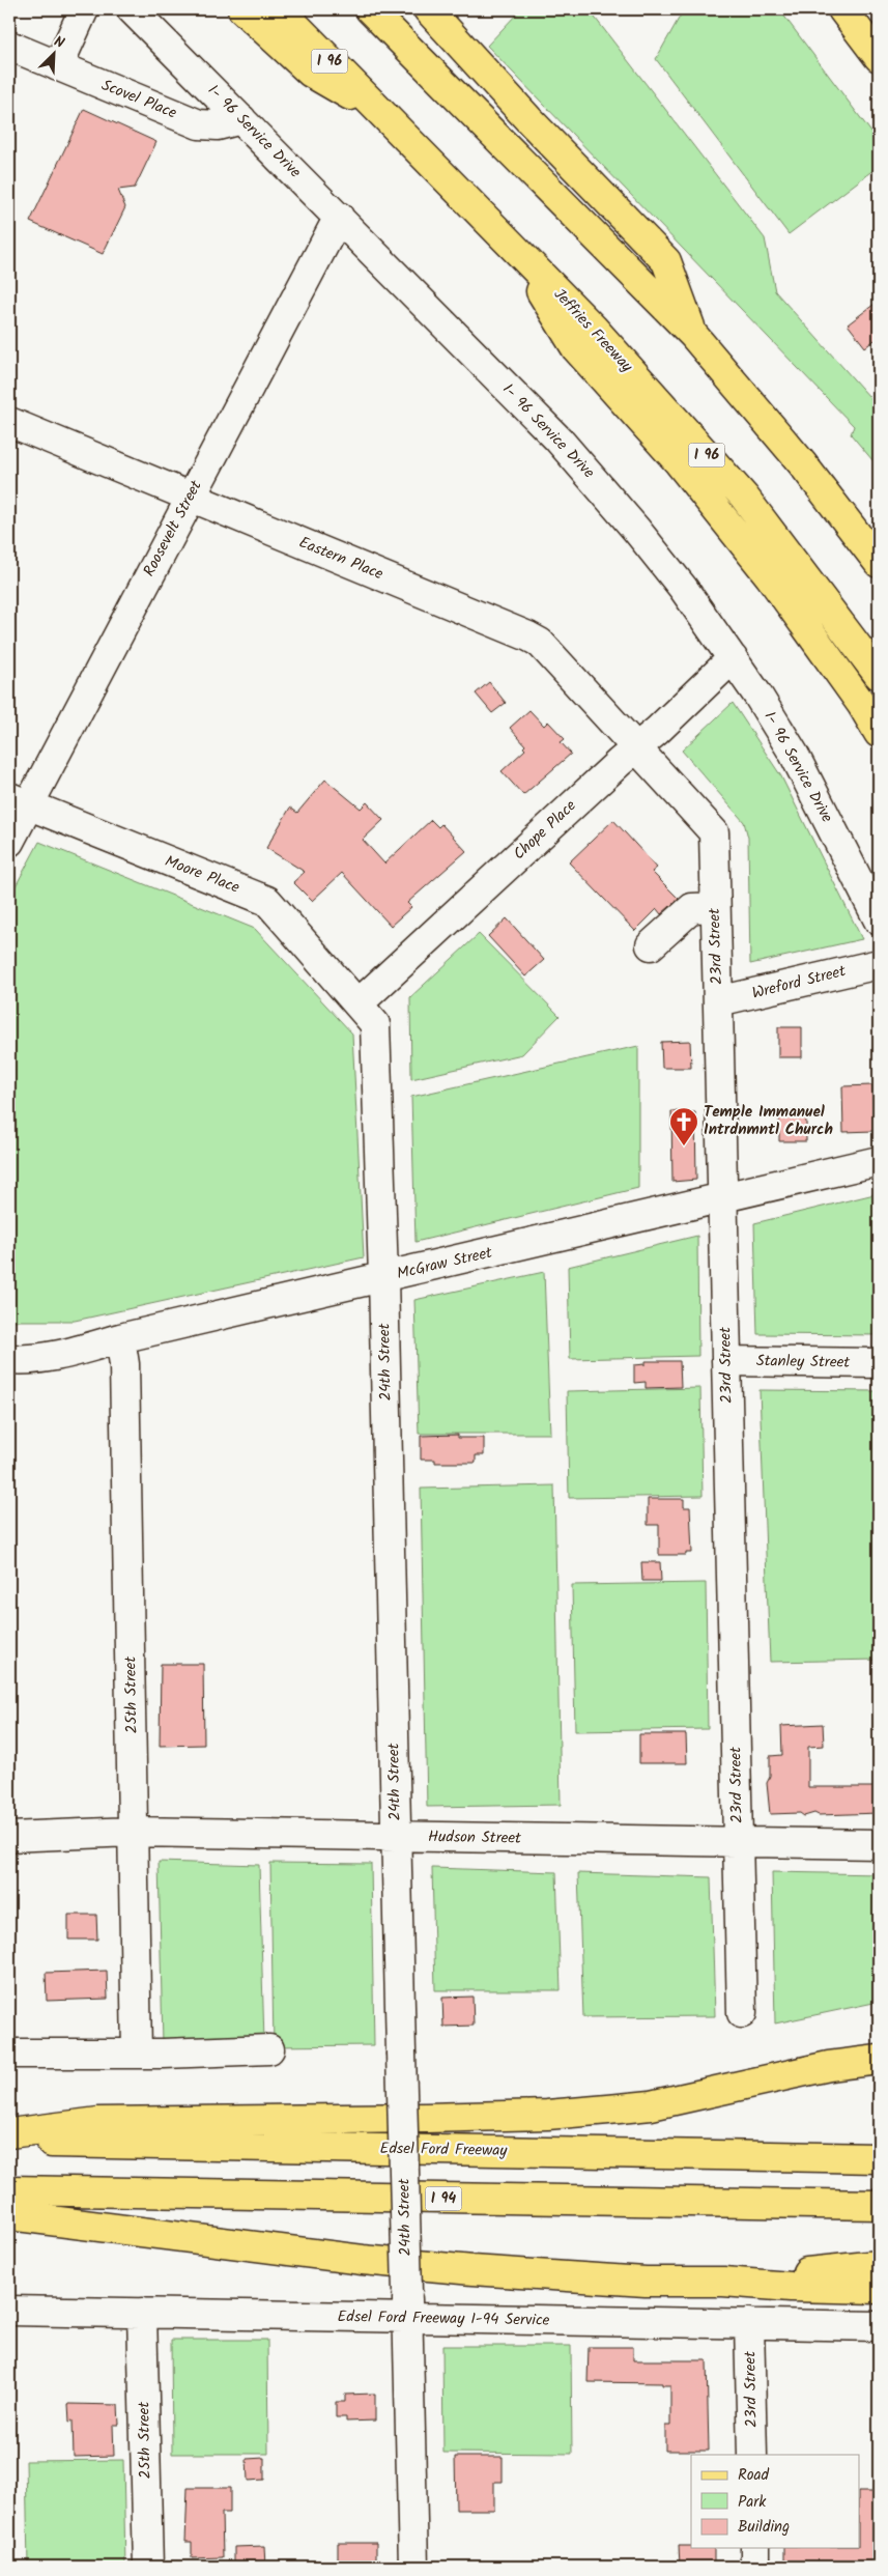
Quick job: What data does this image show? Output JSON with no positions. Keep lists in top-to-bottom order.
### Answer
{
  "streets": {
    "main road": [
      "I 96",
      "Jeffries Freeway",
      "Edsel Ford Freeway",
      "I 94"
    ],
    "street": [
      "Scovel Place",
      "I- 96 Service Drive",
      "Roosevelt Street",
      "Eastern Place",
      "Chope Place",
      "Moore Place",
      "23rd Street",
      "Wreford Street",
      "McGraw Street",
      "24th Street",
      "Stanley Street",
      "25th Street",
      "Hudson Street",
      "Edsel Ford Freeway I-94 Service"
    ]
  },
  "crossings": [
    ["Scovel Place", "I- 96 Service Drive"],
    ["I- 96 Service Drive", "Roosevelt Street"],
    ["I- 96 Service Drive", "Chope Place"],
    ["Roosevelt Street", "Eastern Place"],
    ["Roosevelt Street", "Moore Place"],
    ["Eastern Place", "Chope Place"],
    ["Eastern Place", "23rd Street"],
    ["Chope Place", "Moore Place"],
    ["Chope Place", "23rd Street"],
    ["Chope Place", "24th Street"],
    ["Moore Place", "24th Street"],
    ["23rd Street", "Wreford Street"],
    ["23rd Street", "McGraw Street"],
    ["23rd Street", "Stanley Street"],
    ["23rd Street", "Hudson Street"],
    ["23rd Street", "Edsel Ford Freeway I-94 Service"],
    ["McGraw Street", "24th Street"],
    ["McGraw Street", "25th Street"],
    ["24th Street", "Hudson Street"],
    ["24th Street", "Edsel Ford Freeway I-94 Service"],
    ["25th Street", "Hudson Street"],
    ["25th Street", "Edsel Ford Freeway I-94 Service"]
  ],
  "places": {
    "church": ["Temple Immanuel Intrdnmntl Church"]
  },
  "legend": ["Road", "Park", "Building"],
  "north": "top right"
}
